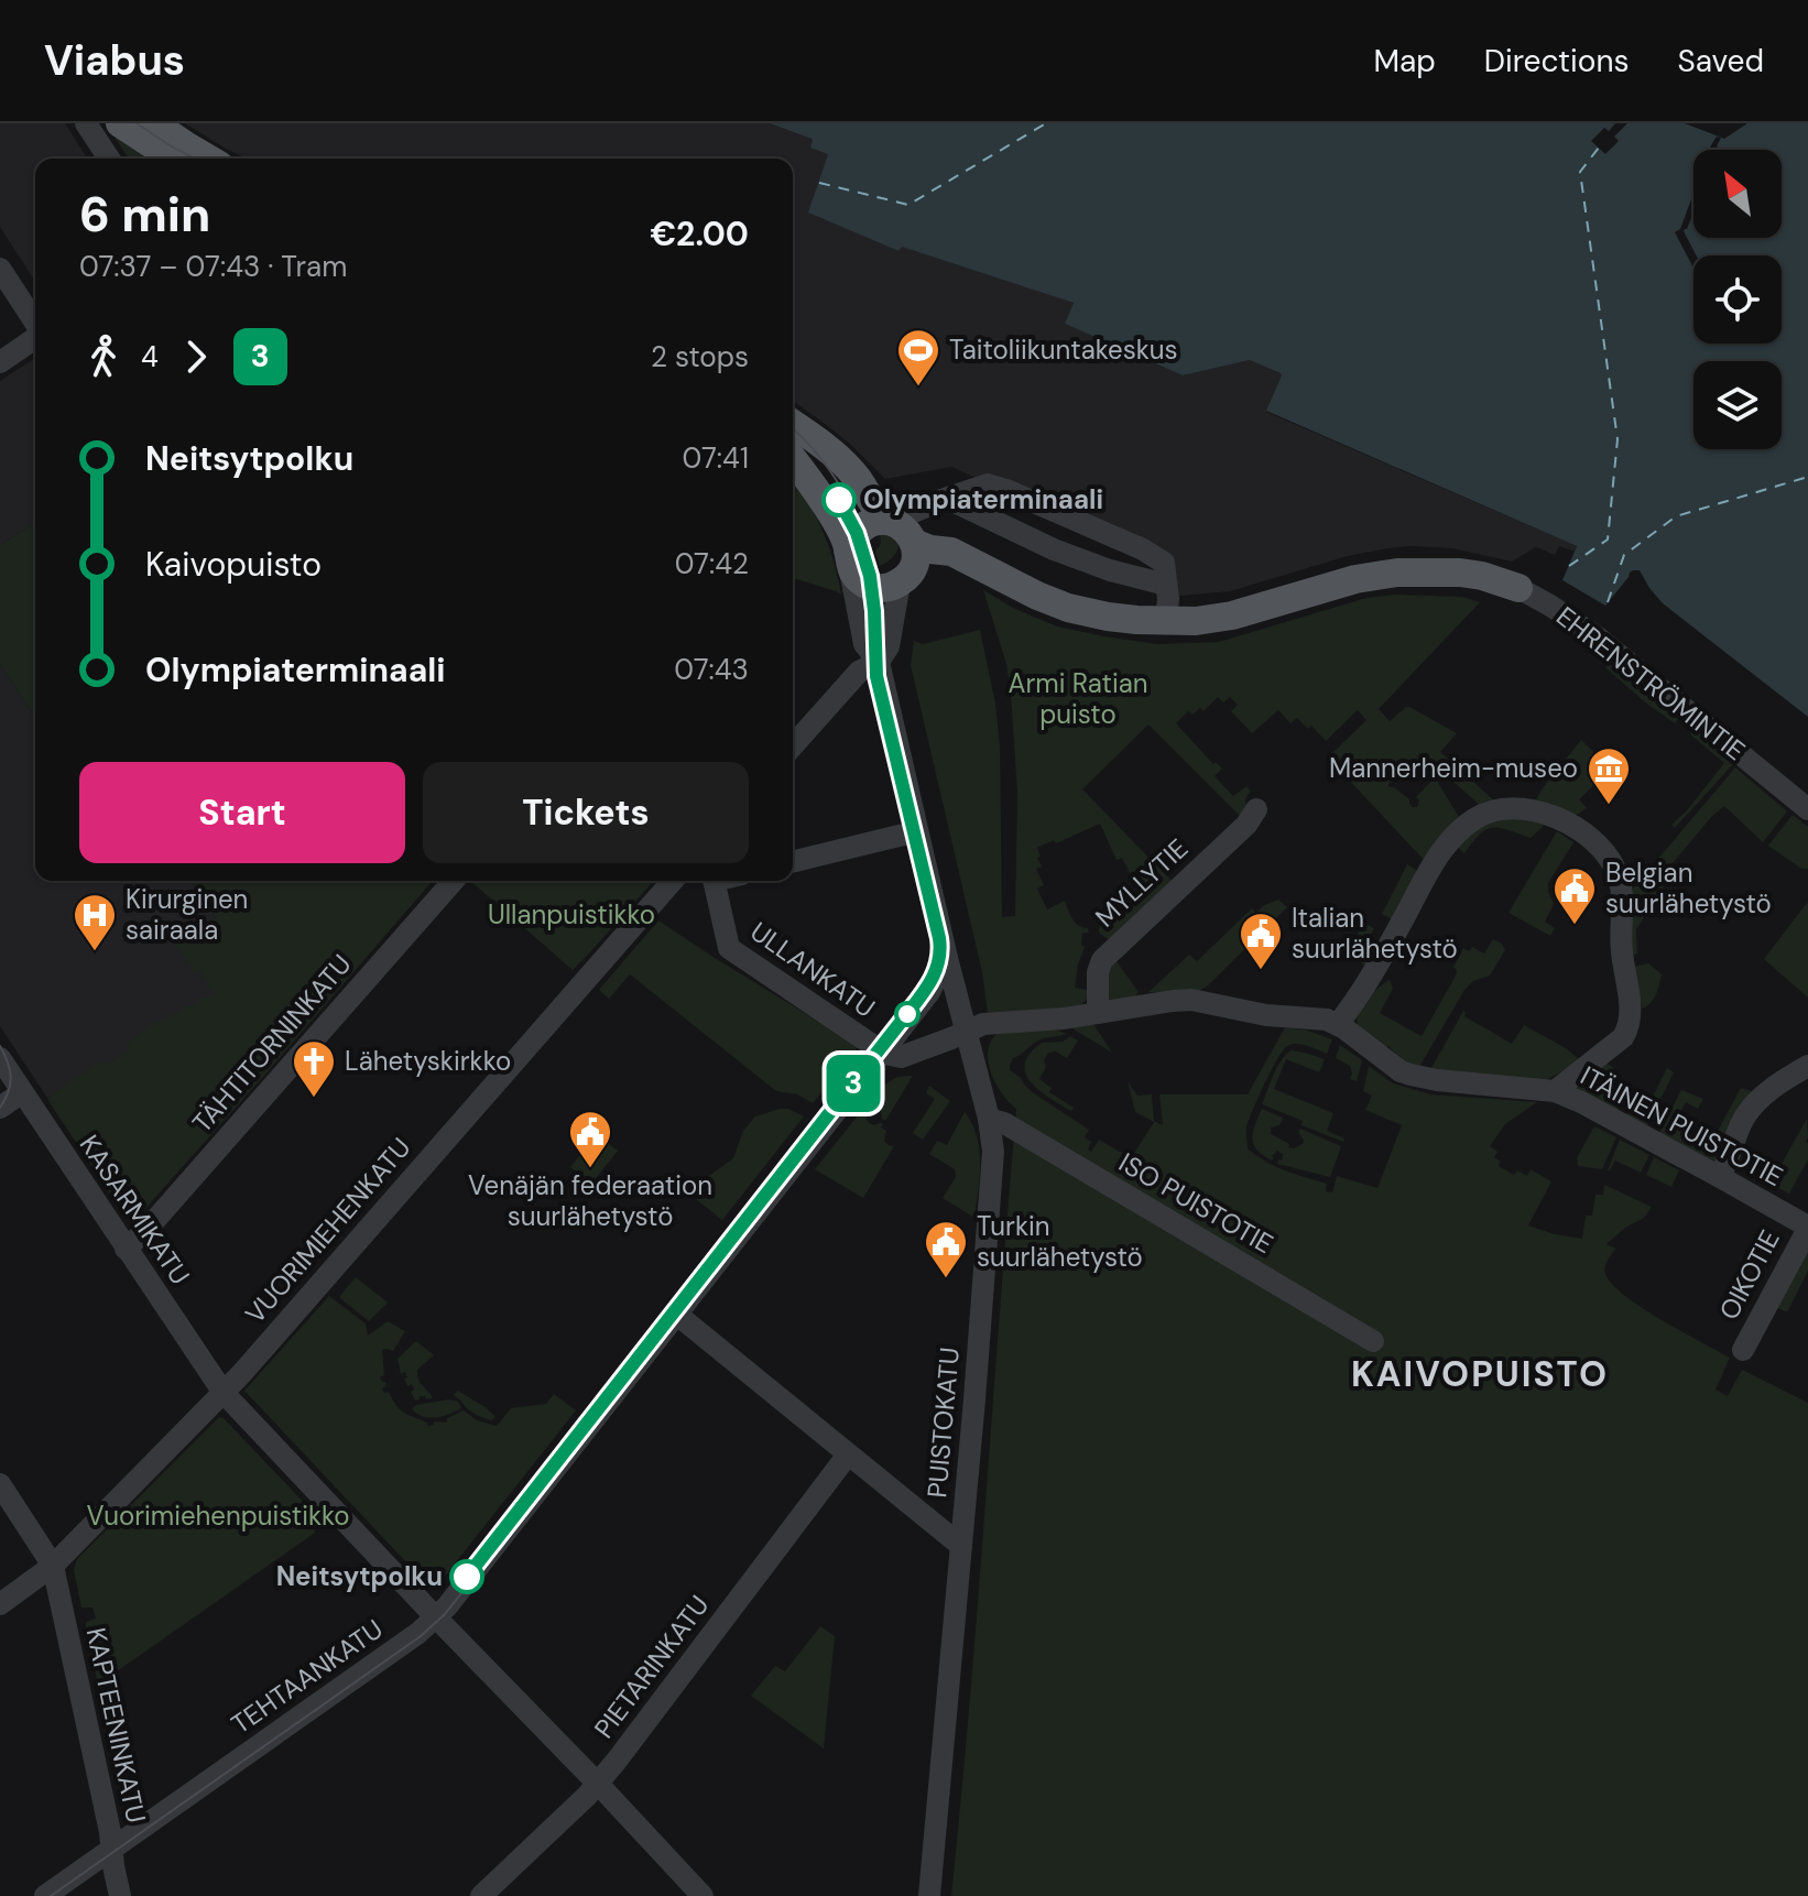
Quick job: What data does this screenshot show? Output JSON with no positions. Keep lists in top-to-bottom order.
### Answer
{
  "streets": {
    "main road": ["EHRENSTRÖMINTIE"],
    "street": [
      "MYLLYTIE",
      "ULLANKATU",
      "TÄHTITORNINKATU",
      "ITÄINEN PUISTOTIE",
      "ISO PUISTOTIE",
      "KASARMIKATU",
      "VUORIMIEHENKATU",
      "OIKOTIE",
      "PUISTOKATU",
      "PIETARINKATU",
      "TEHTAANKATU",
      "KAPTEENINKATU"
    ]
  },
  "crossings": [
    ["EHRENSTRÖMINTIE", "PUISTOKATU"],
    ["MYLLYTIE", "ITÄINEN PUISTOTIE"],
    ["ULLANKATU", "ITÄINEN PUISTOTIE"],
    ["ULLANKATU", "TEHTAANKATU"],
    ["TÄHTITORNINKATU", "KASARMIKATU"],
    ["ITÄINEN PUISTOTIE", "OIKOTIE"],
    ["ITÄINEN PUISTOTIE", "PUISTOKATU"],
    ["ITÄINEN PUISTOTIE", "TEHTAANKATU"],
    ["ISO PUISTOTIE", "PUISTOKATU"],
    ["KASARMIKATU", "VUORIMIEHENKATU"],
    ["VUORIMIEHENKATU", "KAPTEENINKATU"],
    ["PUISTOKATU", "TEHTAANKATU"],
    ["TEHTAANKATU", "KAPTEENINKATU"]
  ],
  "districts": ["KAIVOPUISTO"],
  "parks": ["Armi Ratian puisto", "Ullanpuistikko", "Vuorimiehenpuistikko"],
  "places": {
    "sports": ["Taitoliikuntakeskus"],
    "other": ["Olympiaterminaali", "Neitsytpolku"],
    "museum": ["Mannerheim-museo"],
    "public building": [
      "Belgian suurlähetystö",
      "Italian suurlähetystö",
      "Venäjän federaation suurlähetystö",
      "Turkin suurlähetystö"
    ],
    "hospital": ["Kirurginen sairaala"],
    "church": ["Lähetyskirkko"]
  },
  "lines": ["tram line 3"],
  "north": "top left",
  "page": {
    "header": "Viabus",
    "nav": ["Map", "Directions", "Saved"],
    "on_map": "3",
    "heading": ["6 min", "07:37 – 07:43 · Tram", "€2.00"],
    "legs": ["4", "3", "2 stops"],
    "list": [
      {
        "name": "Neitsytpolku",
        "value": "07:41"
      },
      {
        "name": "Kaivopuisto",
        "value": "07:42"
      },
      {
        "name": "Olympiaterminaali",
        "value": "07:43"
      }
    ],
    "buttons": ["Start", "Tickets"]
  }
}
